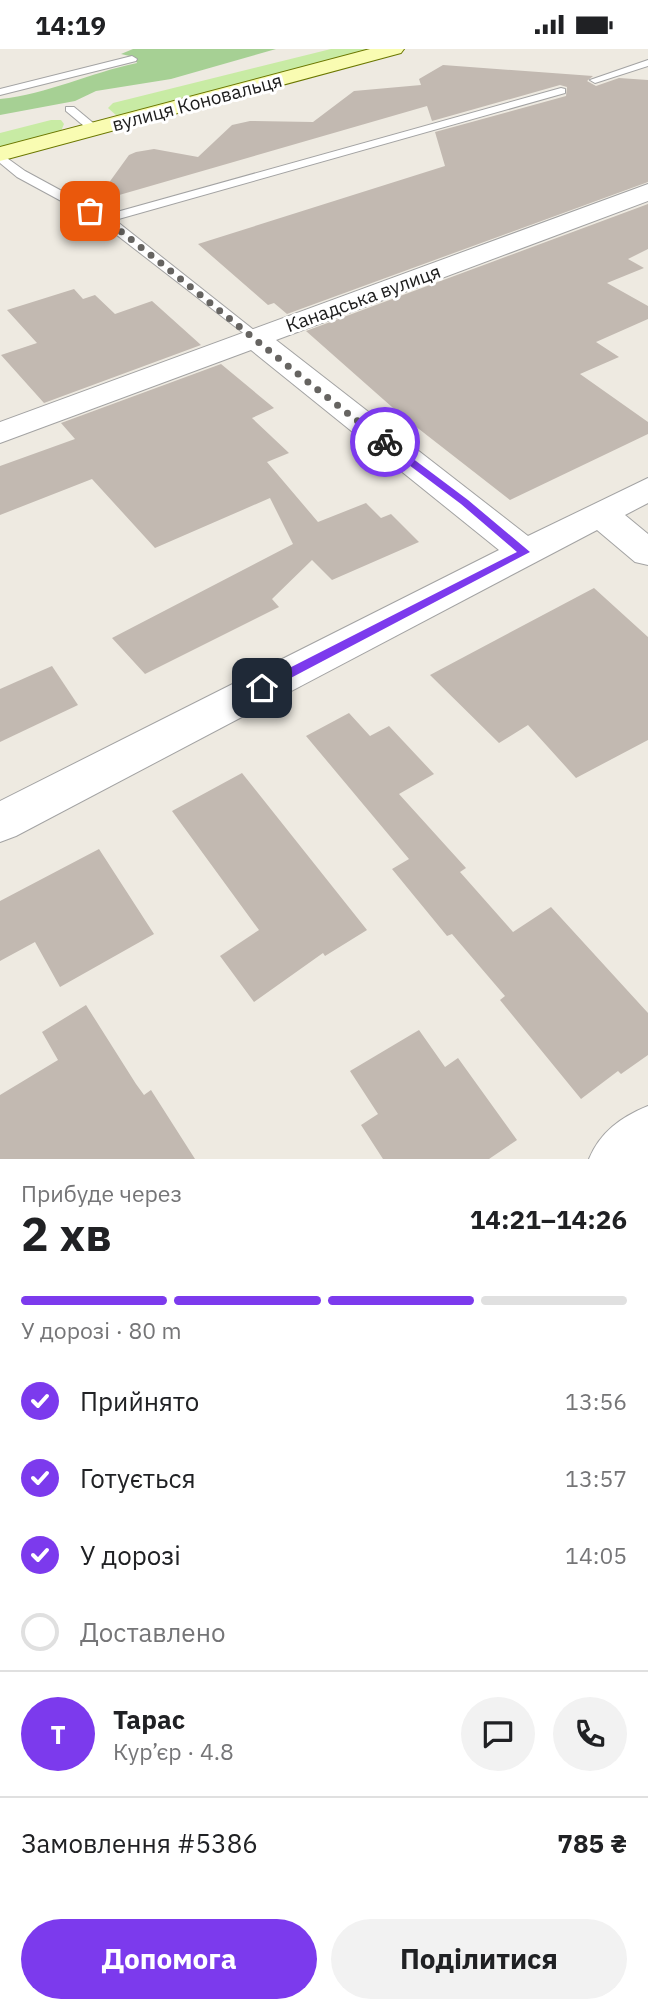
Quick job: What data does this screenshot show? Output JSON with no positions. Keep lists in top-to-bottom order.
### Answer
{
  "streets": {
    "main road": ["вулиця Коновальця"],
    "street": ["Канадська вулиця"]
  },
  "page": {
    "status": "14:19",
    "heading": ["2 хв", "Прибуде через", "14:21–14:26"],
    "panel": [
      "Тарас",
      "Кур’єр · 4.8",
      "Замовлення #5386",
      "785 ₴"
    ],
    "bar": "У дорозі · 80 m",
    "list": [
      ["Прийнято", "13:56"],
      ["Готується", "13:57"],
      ["У дорозі", "14:05"],
      "Доставлено"
    ],
    "round": "Т",
    "buttons": ["Допомога", "Поділитися"]
  }
}
